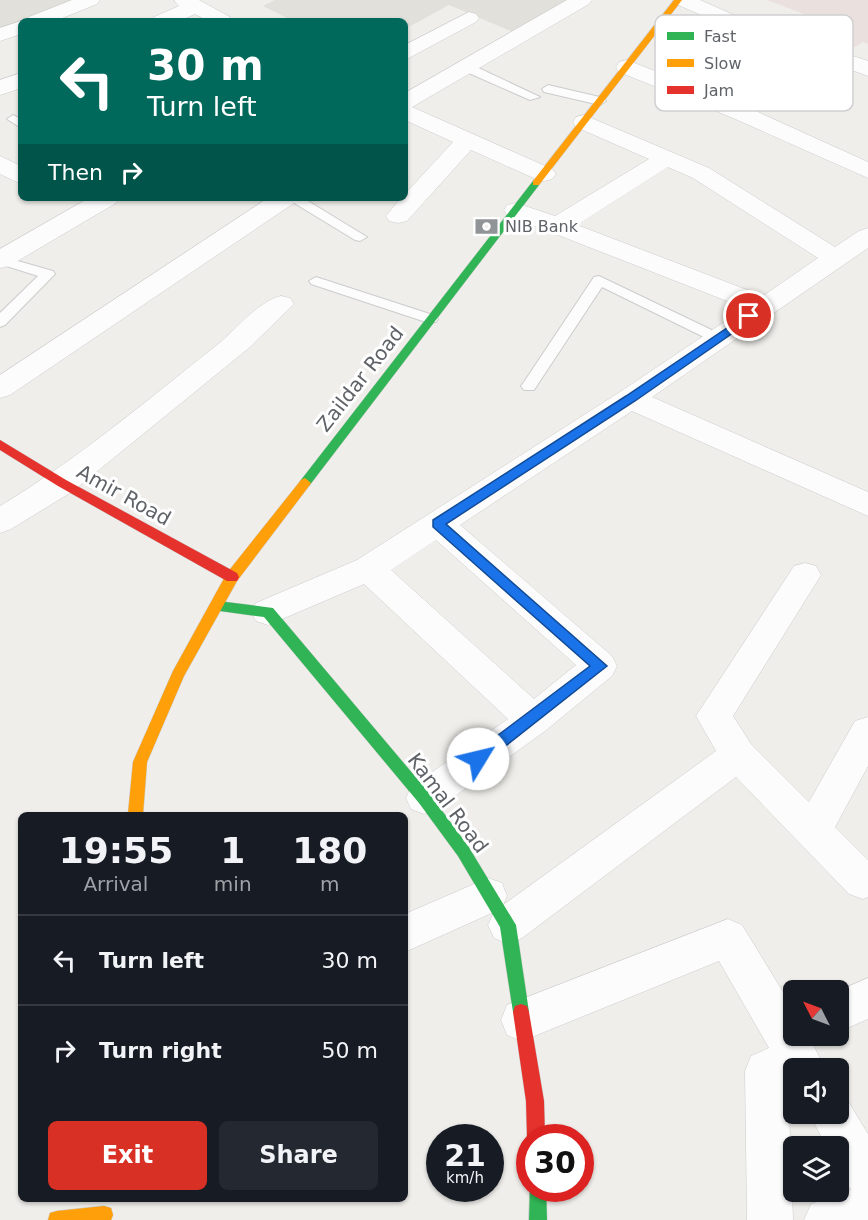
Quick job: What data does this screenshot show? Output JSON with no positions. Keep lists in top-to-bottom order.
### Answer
{
  "streets": {
    "main road": ["Zaildar Road", "Amir Road", "Kamal Road"]
  },
  "crossings": [
    ["Zaildar Road", "Amir Road"]
  ],
  "places": {
    "bank": ["NIB Bank"]
  },
  "legend": ["Fast", "Slow", "Jam"],
  "north": "top left",
  "page": {
    "turn": ["30 m", "Turn left"],
    "then": "Then",
    "eta": [
      "19:55",
      "Arrival",
      "1",
      "min",
      "180",
      "m"
    ],
    "list": [
      {
        "name": "Turn left",
        "value": "30 m"
      },
      {
        "name": "Turn right",
        "value": "50 m"
      }
    ],
    "buttons": ["Exit", "Share"],
    "speed": "21 km/h",
    "limit": "30"
  }
}
